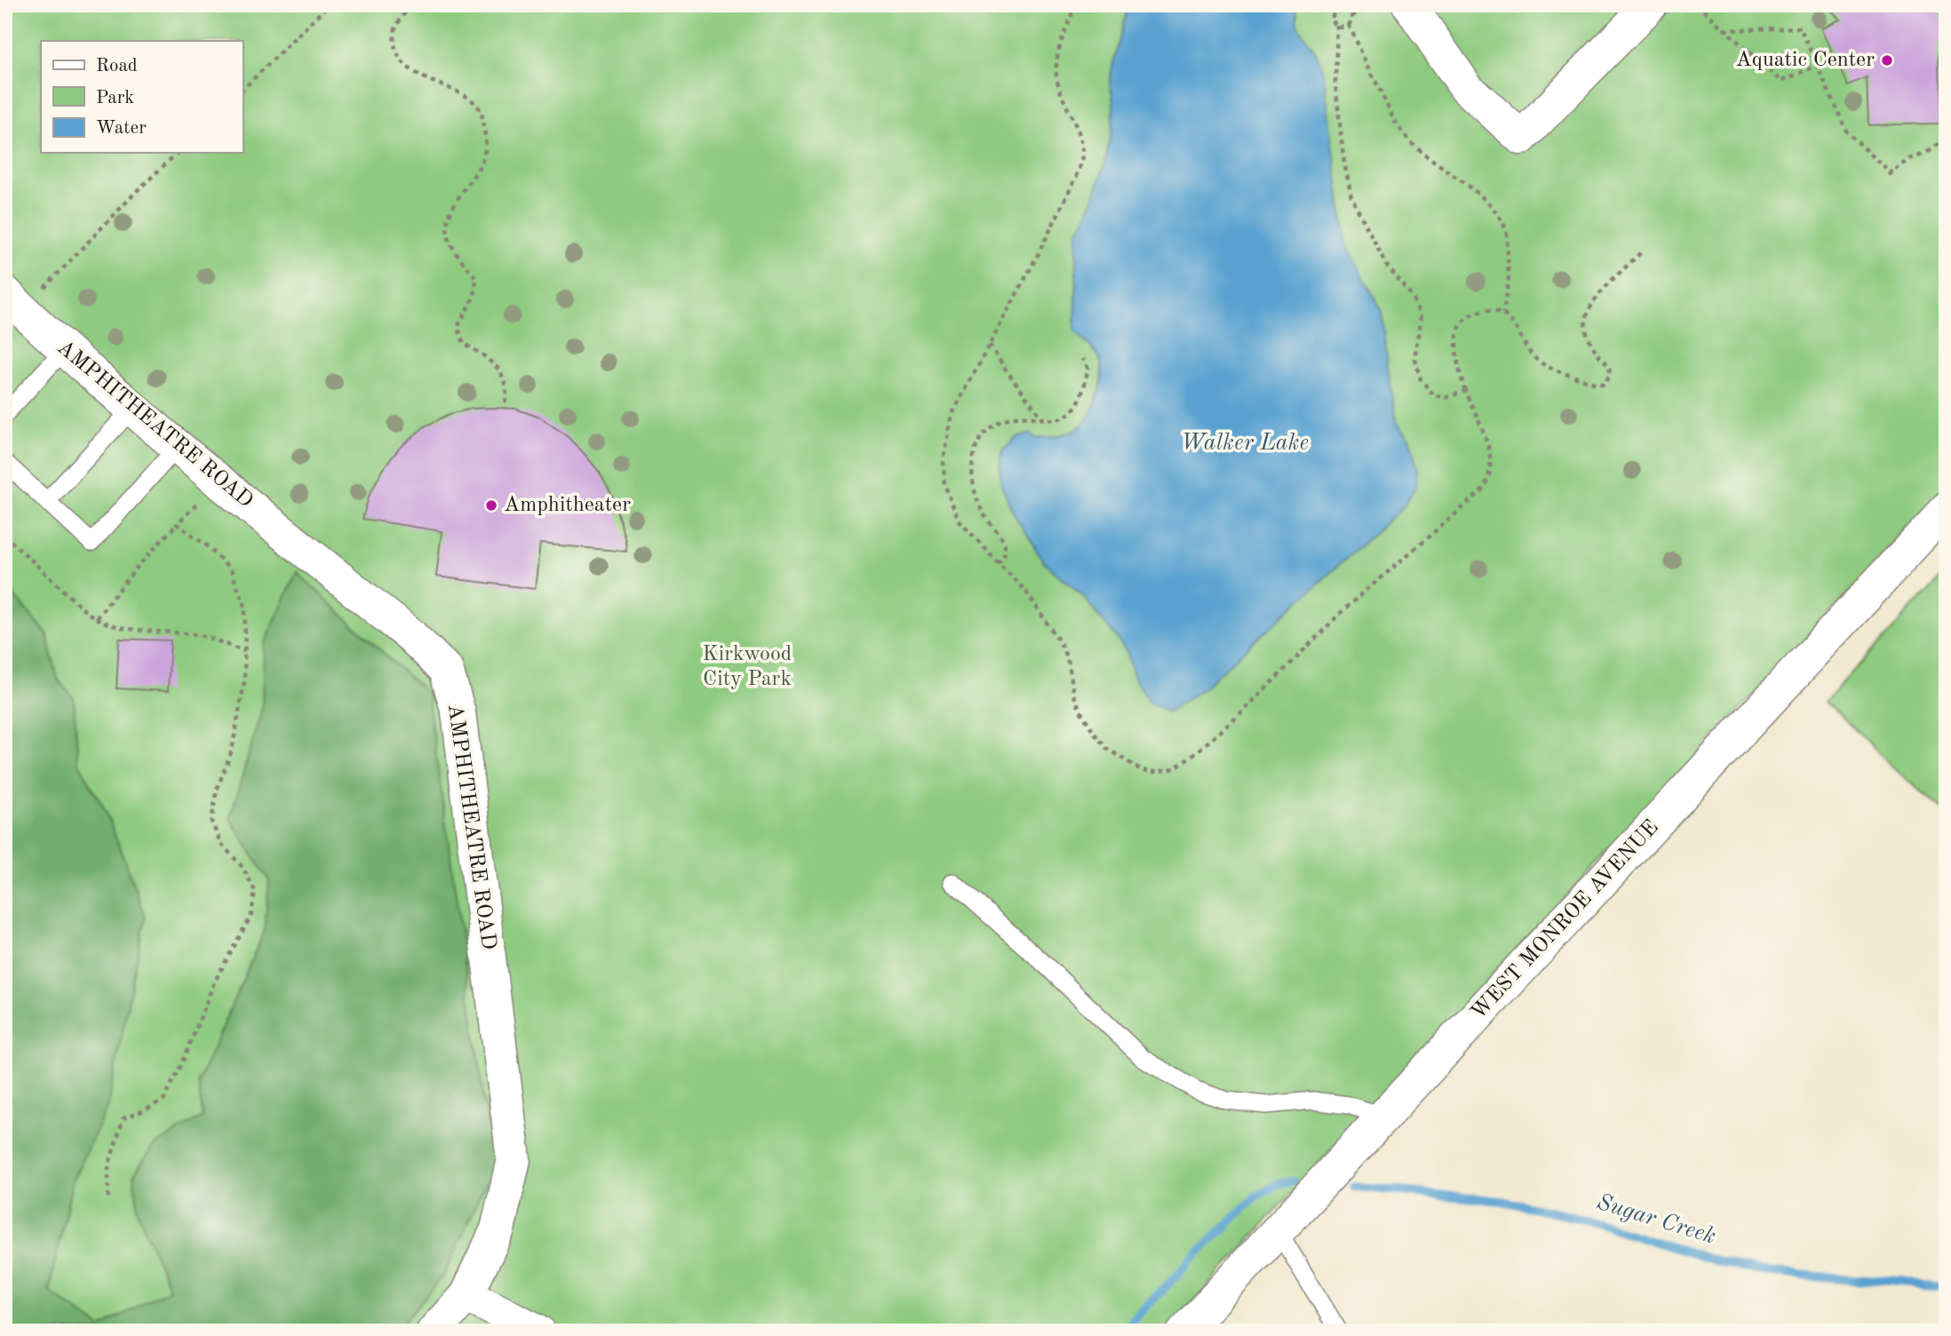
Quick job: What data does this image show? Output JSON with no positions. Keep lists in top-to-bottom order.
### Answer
{
  "streets": {
    "street": ["AMPHITHEATRE ROAD", "WEST MONROE AVENUE"]
  },
  "water": ["Walker Lake", "Sugar Creek"],
  "parks": ["Kirkwood City Park"],
  "places": ["Aquatic Center", "Amphitheater"],
  "legend": ["Road", "Park", "Water"]
}
